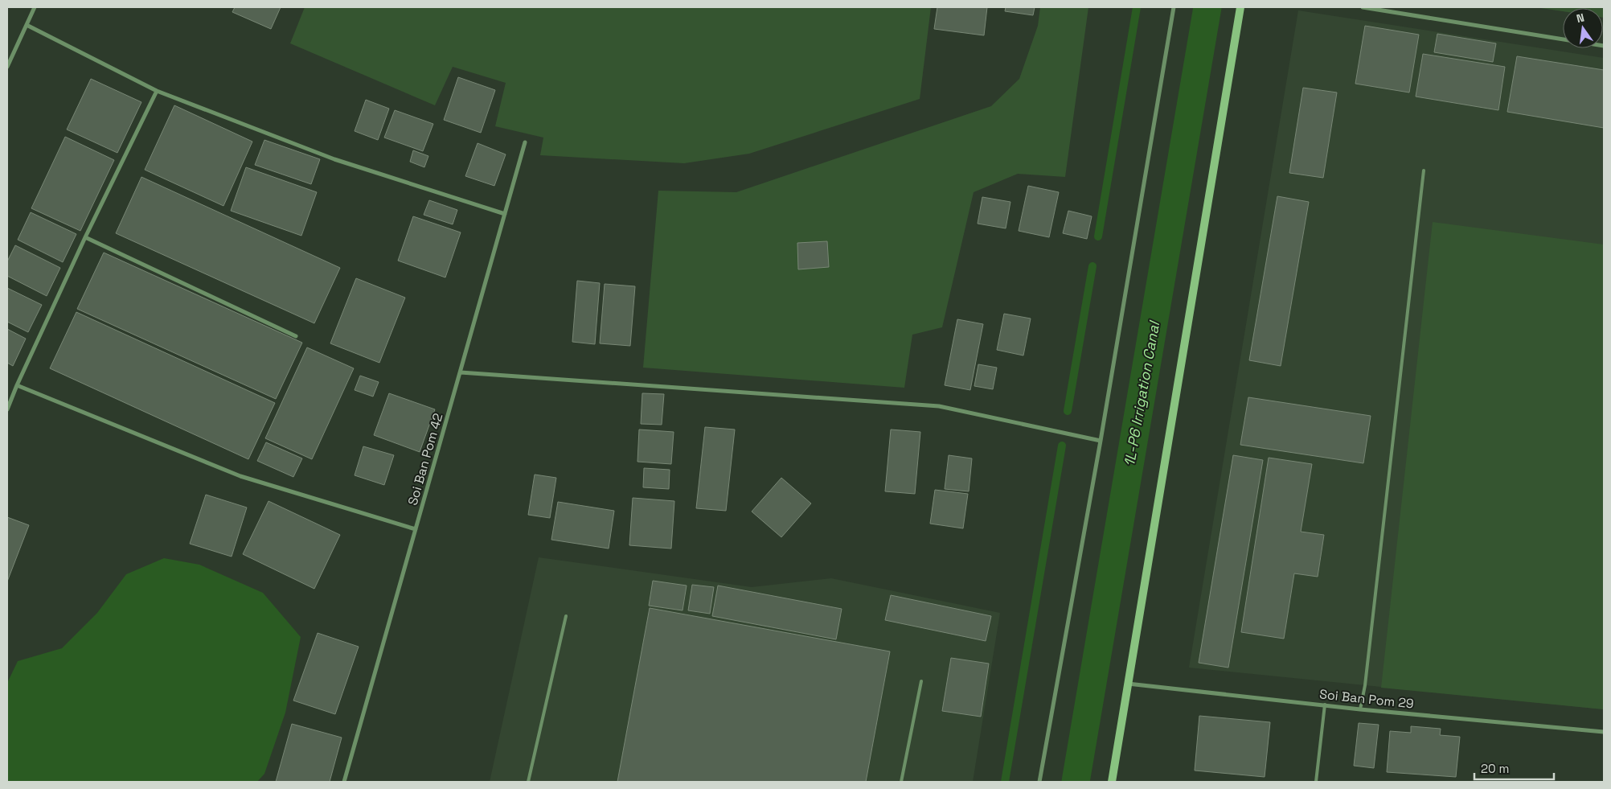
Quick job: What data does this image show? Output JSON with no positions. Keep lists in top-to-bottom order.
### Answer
{
  "streets": {
    "street": ["Soi Ban Pom 42", "Soi Ban Pom 29"]
  },
  "water": ["1L-P6 Irrigation Canal"],
  "scale_bar": "20 m",
  "north": "top"
}
